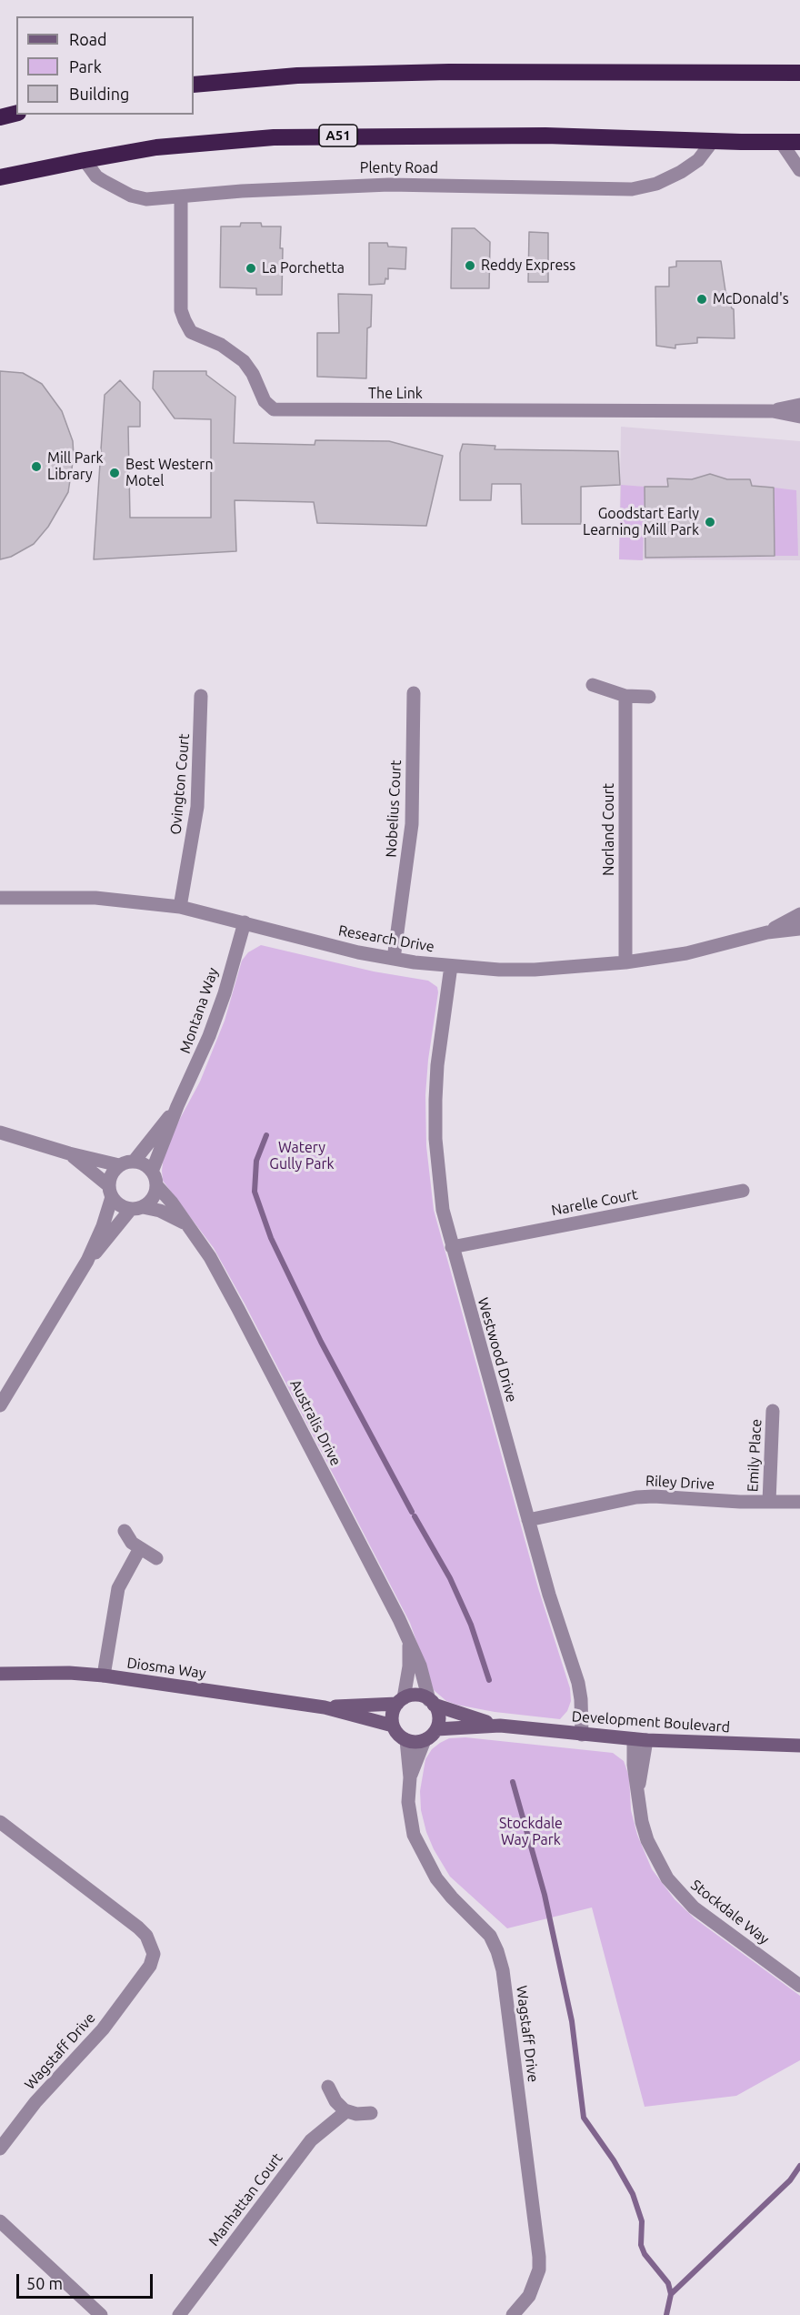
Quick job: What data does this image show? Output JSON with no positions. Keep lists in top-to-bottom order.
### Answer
{
  "streets": {
    "highway": ["A51"],
    "street": [
      "Plenty Road",
      "The Link",
      "Ovington Court",
      "Nobelius Court",
      "Norland Court",
      "Research Drive",
      "Montana Way",
      "Narelle Court",
      "Westwood Drive",
      "Australis Drive",
      "Emily Place",
      "Riley Drive",
      "Diosma Way",
      "Development Boulevard",
      "Stockdale Way",
      "Wagstaff Drive",
      "Manhattan Court"
    ]
  },
  "crossings": [
    ["A51", "Plenty Road"],
    ["Plenty Road", "The Link"],
    ["Ovington Court", "Research Drive"],
    ["Nobelius Court", "Research Drive"],
    ["Norland Court", "Research Drive"],
    ["Research Drive", "Montana Way"],
    ["Research Drive", "Westwood Drive"],
    ["Montana Way", "Australis Drive"],
    ["Narelle Court", "Westwood Drive"],
    ["Westwood Drive", "Riley Drive"],
    ["Westwood Drive", "Development Boulevard"],
    ["Australis Drive", "Diosma Way"],
    ["Australis Drive", "Development Boulevard"],
    ["Australis Drive", "Wagstaff Drive"],
    ["Emily Place", "Riley Drive"],
    ["Diosma Way", "Development Boulevard"],
    ["Diosma Way", "Wagstaff Drive"],
    ["Development Boulevard", "Stockdale Way"],
    ["Development Boulevard", "Wagstaff Drive"]
  ],
  "parks": ["Watery Gully Park", "Stockdale Way Park"],
  "places": [
    "Reddy Express",
    "La Porchetta",
    "McDonald's",
    "Mill Park Library",
    "Best Western Motel",
    "Goodstart Early Learning Mill Park"
  ],
  "legend": ["Road", "Park", "Building"],
  "scale_bar": "50 m"
}
